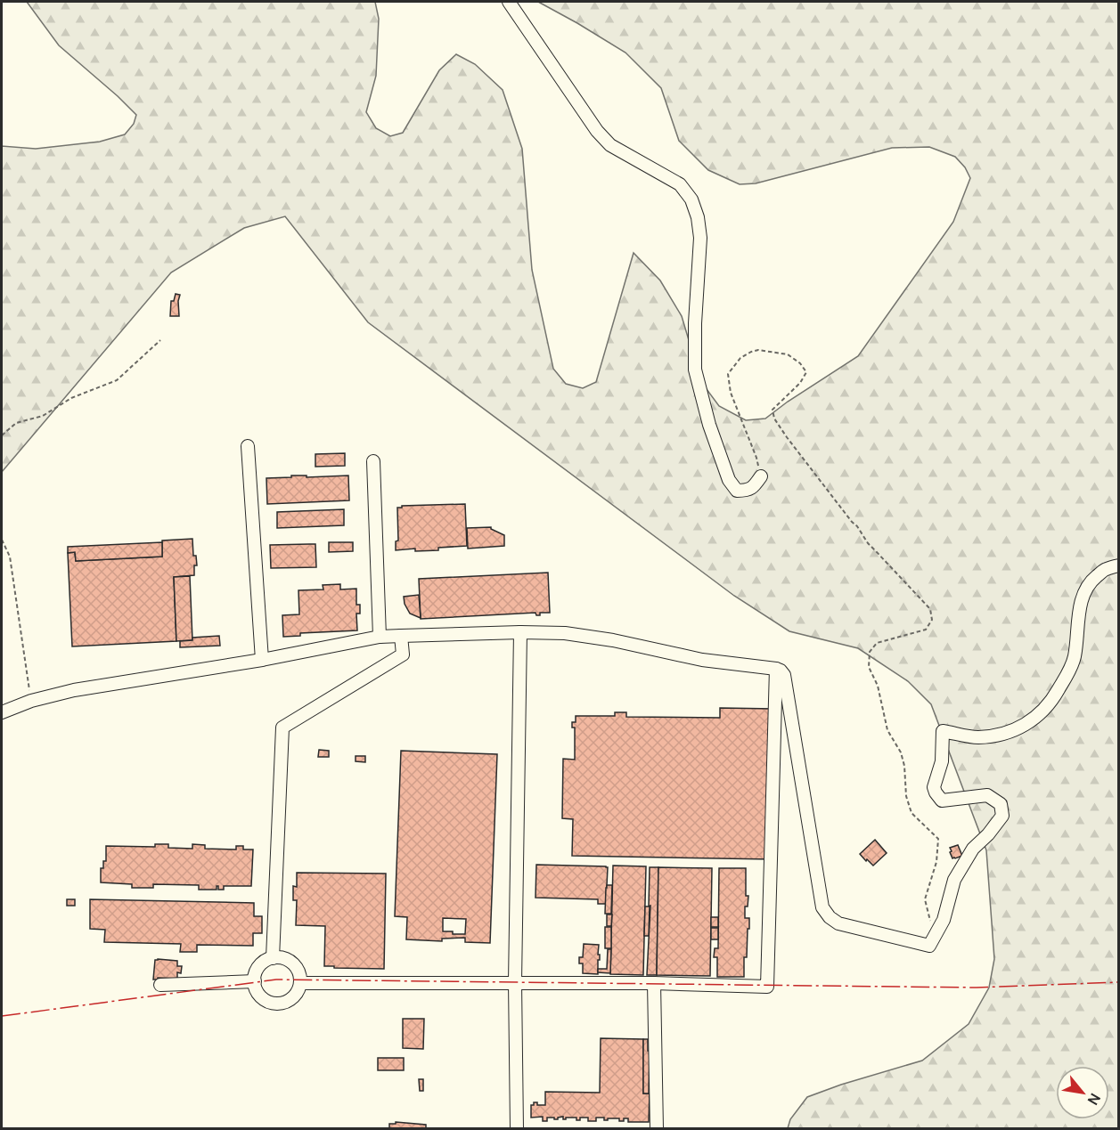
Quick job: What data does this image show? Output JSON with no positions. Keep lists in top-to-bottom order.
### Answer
{
  "north": "bottom right"
}
